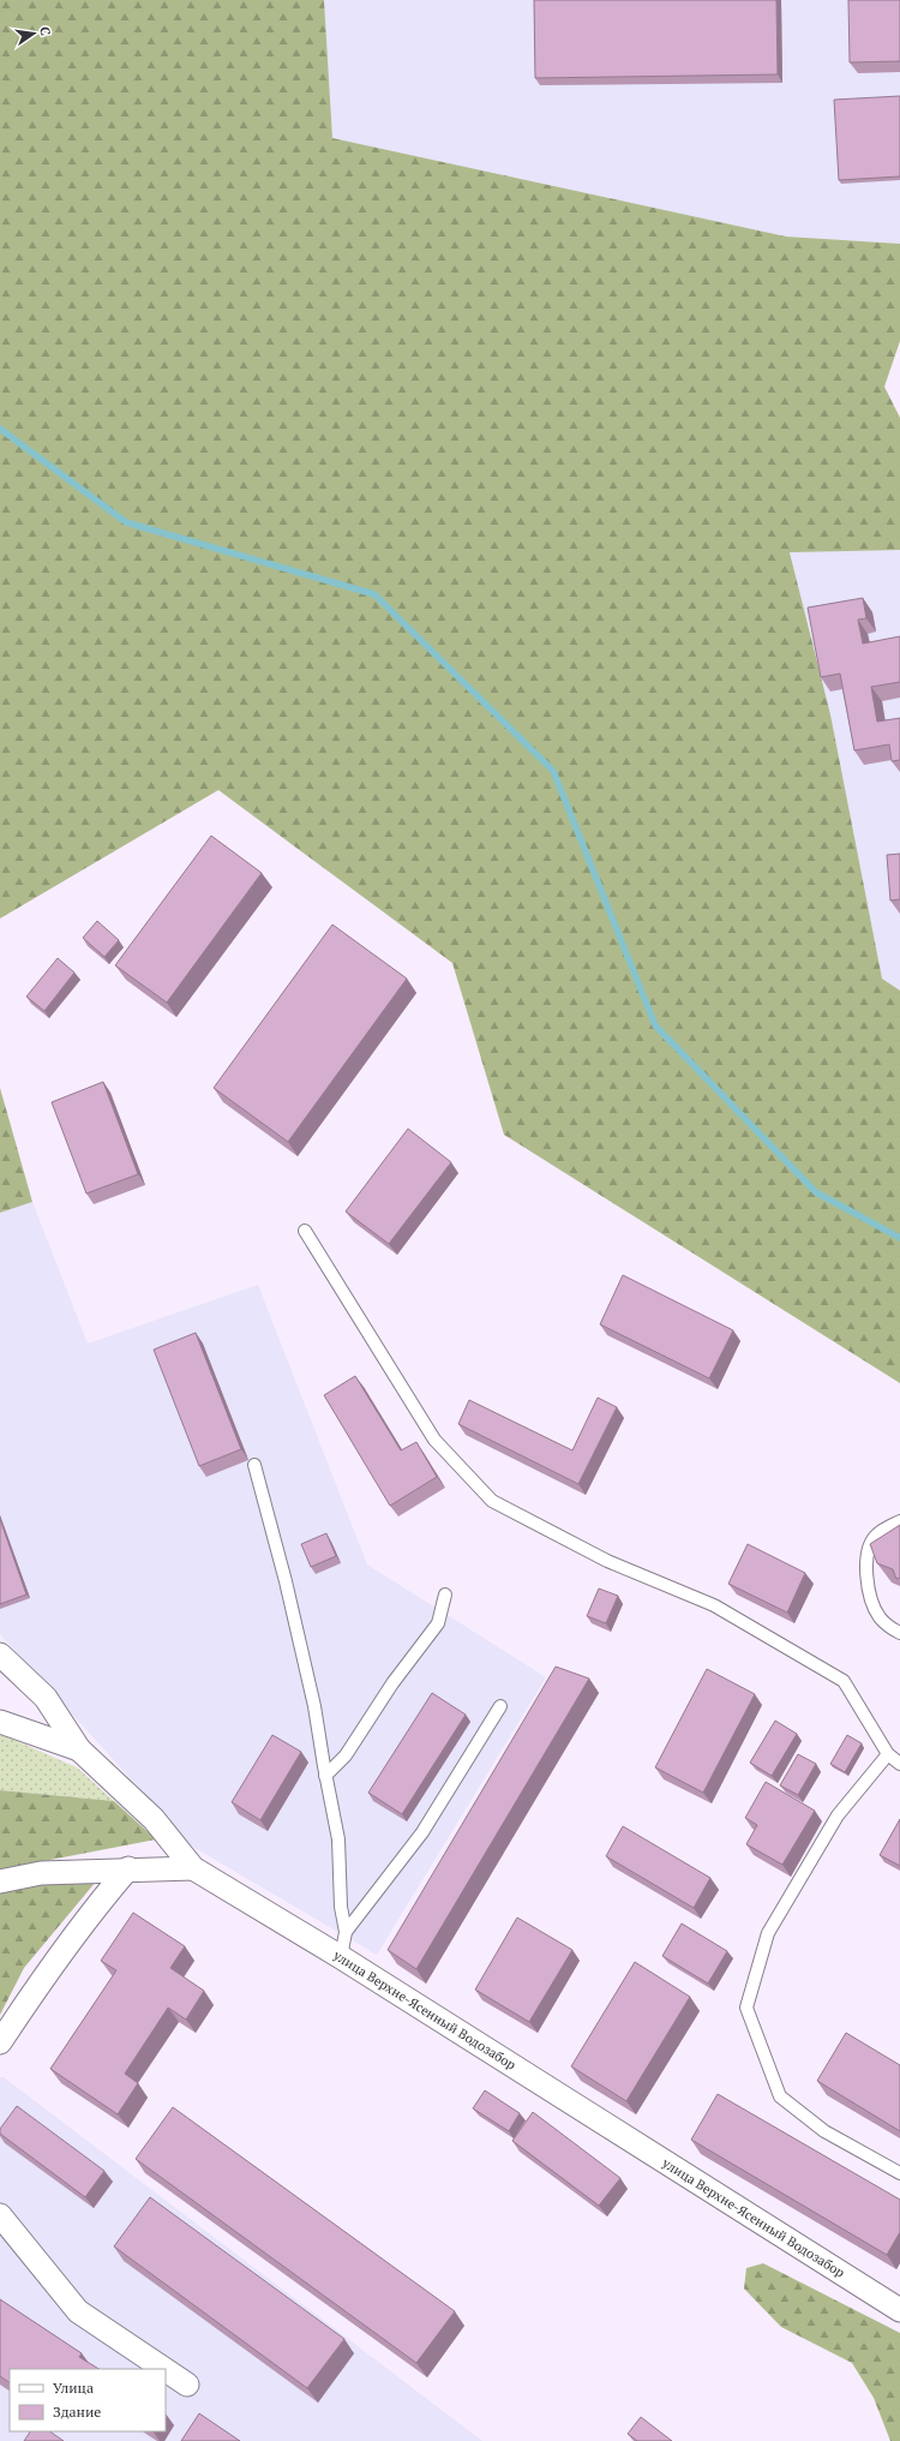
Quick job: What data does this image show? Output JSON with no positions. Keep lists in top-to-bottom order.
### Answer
{
  "streets": {
    "street": ["улица Верхне-Ясенный Водозабор"]
  },
  "legend": ["Улица", "Здание"],
  "north": "right"
}
